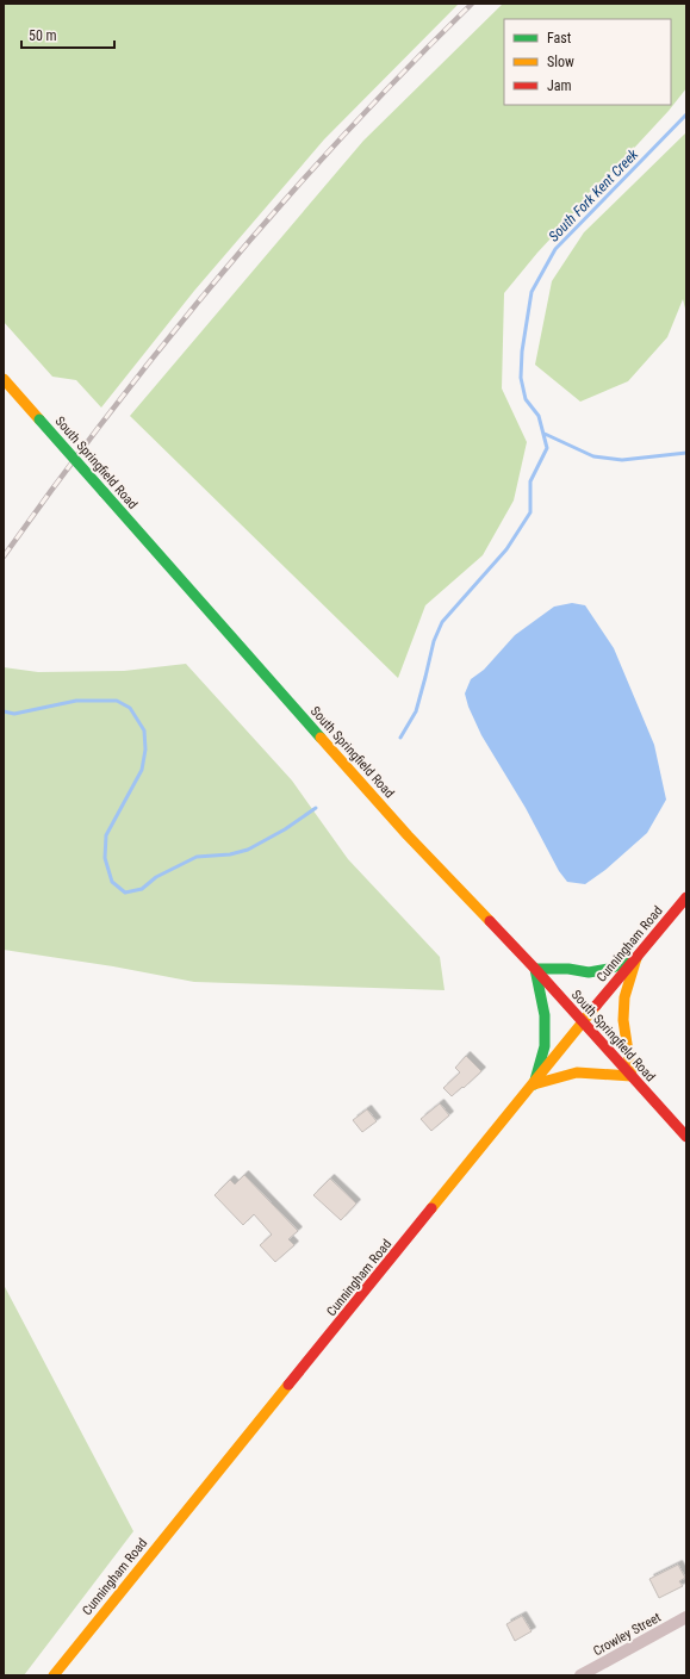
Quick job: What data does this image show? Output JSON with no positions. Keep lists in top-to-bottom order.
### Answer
{
  "streets": {
    "main road": ["South Springfield Road", "Cunningham Road"],
    "street": ["Crowley Street"]
  },
  "crossings": [
    ["South Springfield Road", "Cunningham Road"]
  ],
  "water": ["South Fork Kent Creek"],
  "legend": ["Fast", "Slow", "Jam"],
  "scale_bar": "50 m"
}
